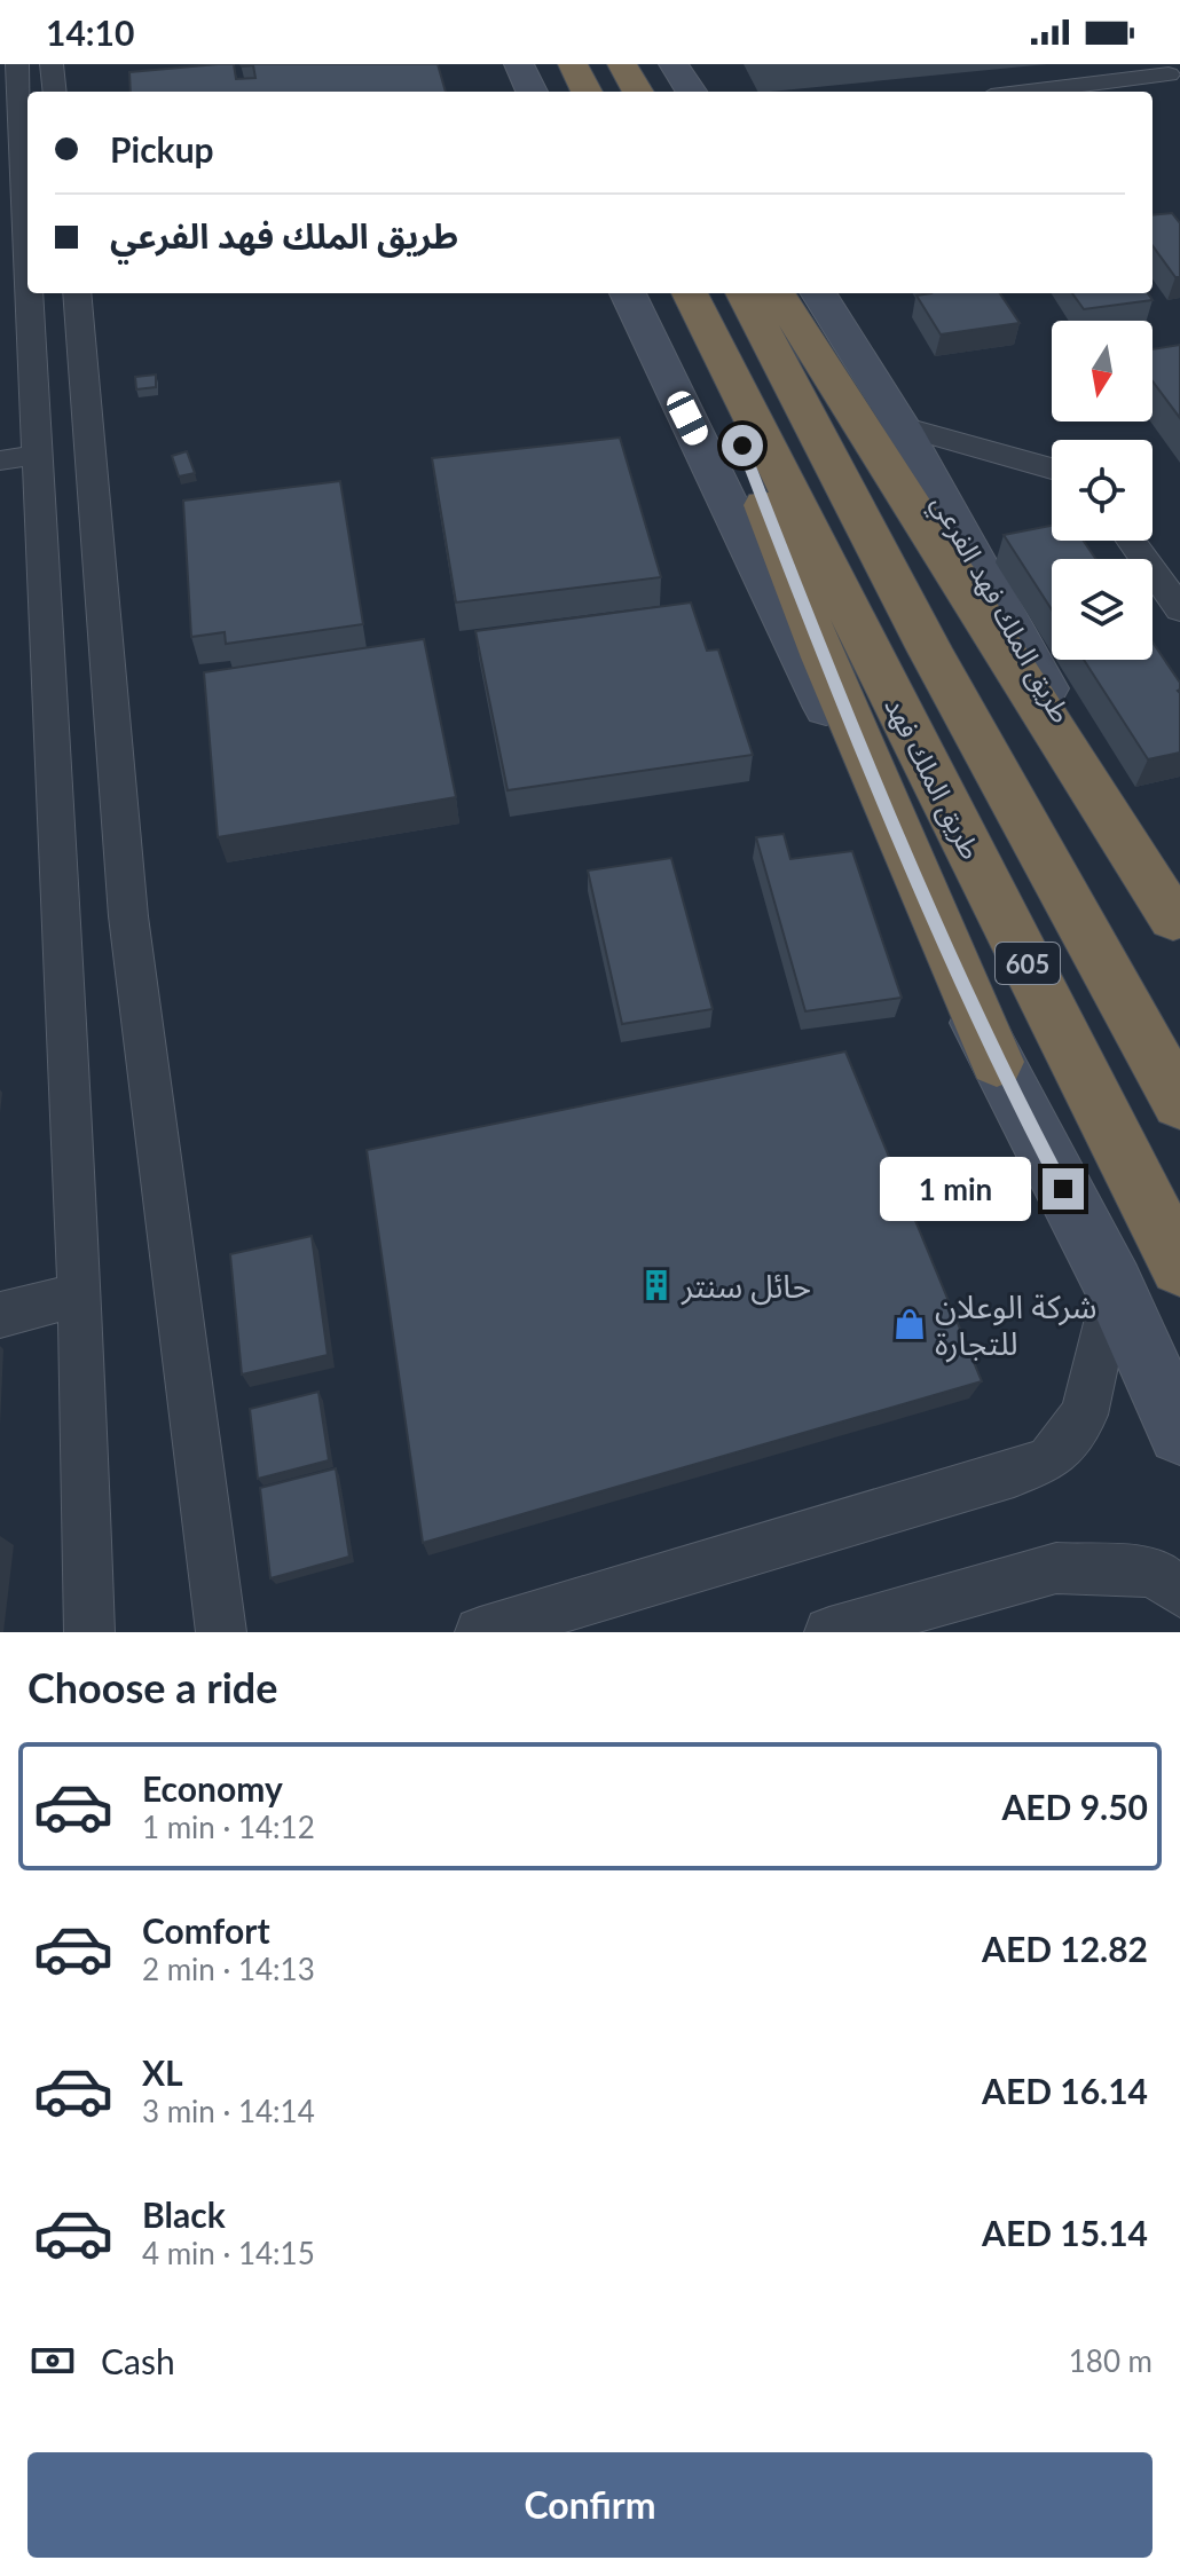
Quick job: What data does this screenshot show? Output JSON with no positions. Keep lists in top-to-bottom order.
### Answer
{
  "streets": {
    "highway": ["طريق الملك فهد", "605"],
    "main road": ["طريق الملك فهد الفرعي"]
  },
  "places": {
    "building": ["حائل سنتر"],
    "shop": ["شركة الوعلان للتجارة"]
  },
  "north": "bottom",
  "page": {
    "status": "14:10",
    "banner": ["Pickup", "طريق الملك فهد الفرعي"],
    "bubble": "1 min",
    "heading": "Choose a ride",
    "list": [
      {
        "name": "Economy",
        "note": "1 min · 14:12",
        "value": "AED 9.50"
      },
      {
        "name": "Comfort",
        "note": "2 min · 14:13",
        "value": "AED 12.82"
      },
      {
        "name": "XL",
        "note": "3 min · 14:14",
        "value": "AED 16.14"
      },
      {
        "name": "Black",
        "note": "4 min · 14:15",
        "value": "AED 15.14"
      }
    ],
    "pay": ["Cash", "180 m"],
    "buttons": "Confirm"
  }
}
